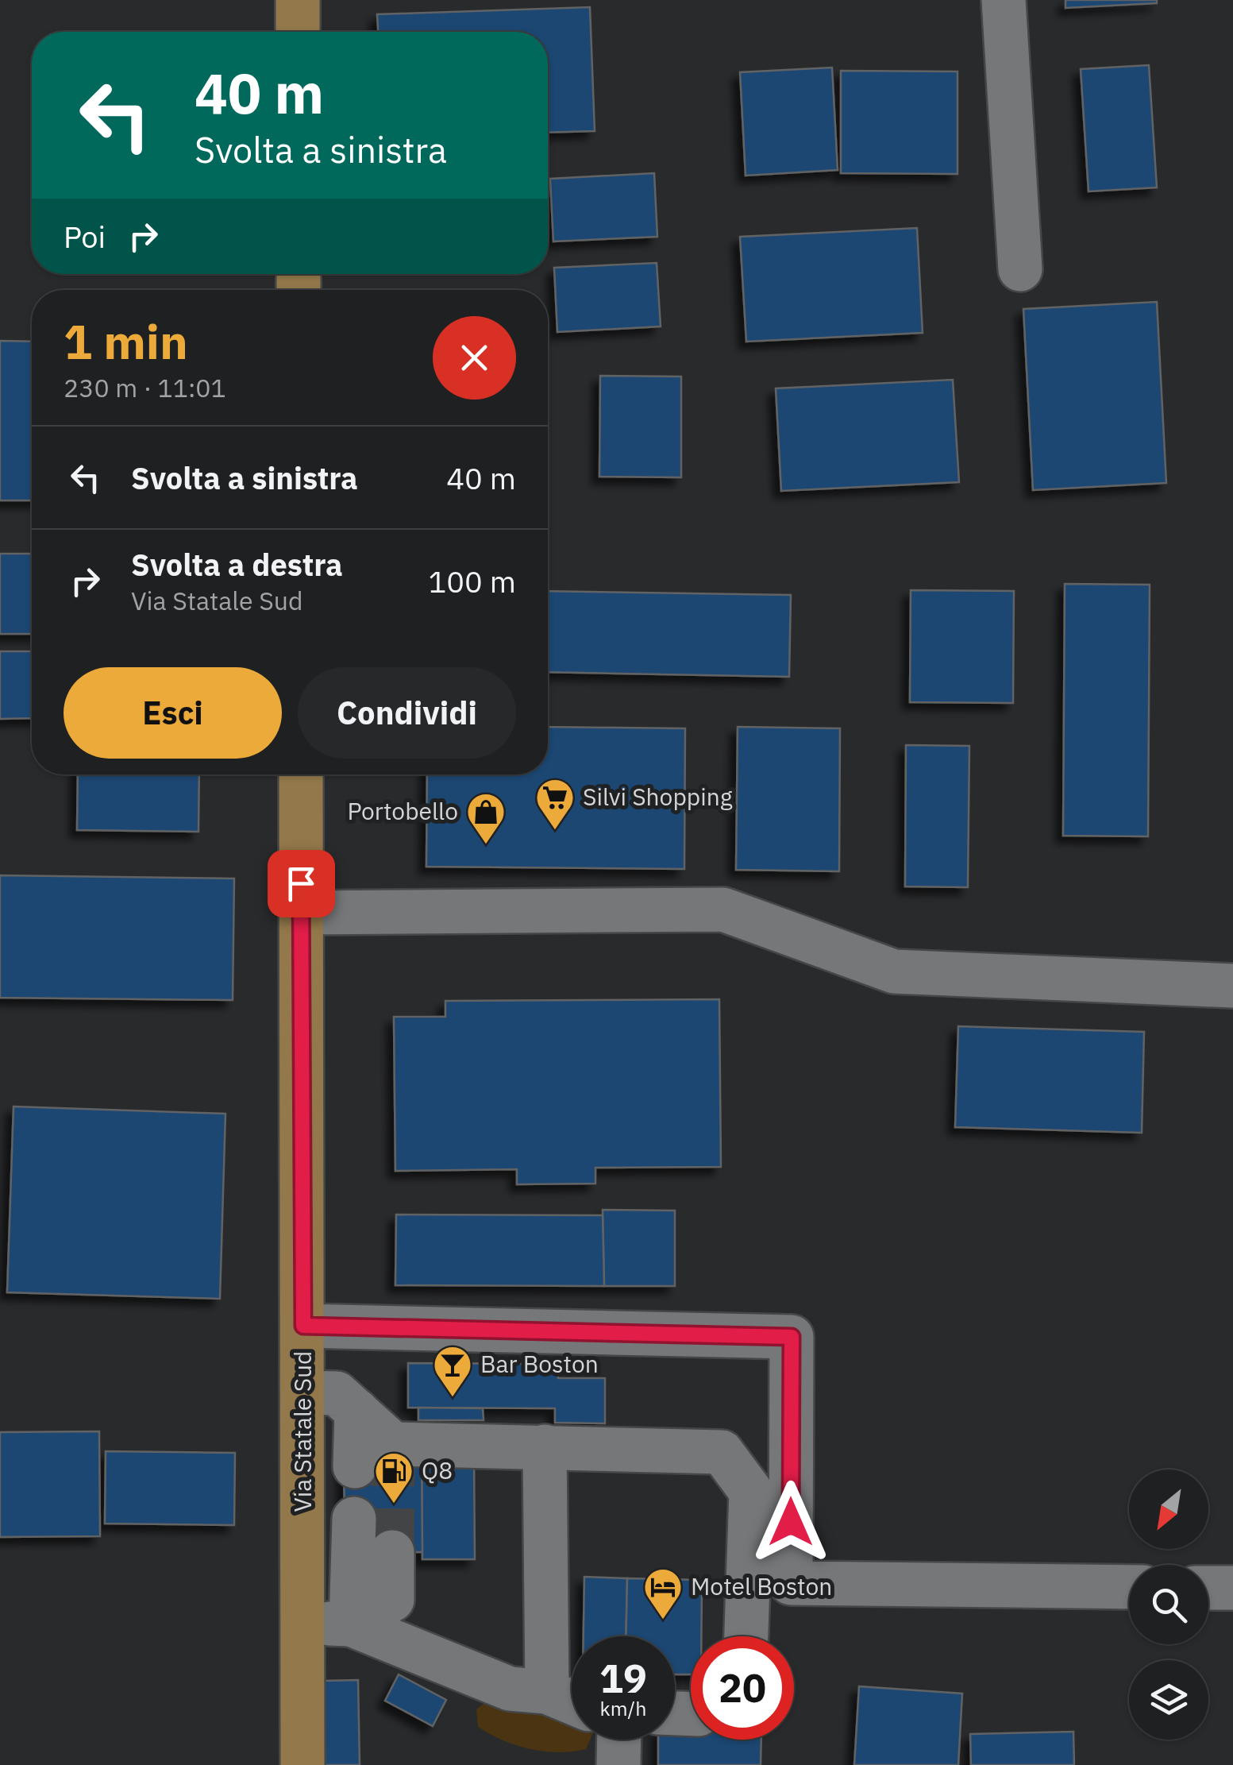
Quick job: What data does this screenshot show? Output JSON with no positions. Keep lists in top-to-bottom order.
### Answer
{
  "streets": {
    "main road": ["Via Statale Sud"]
  },
  "places": {
    "supermarket": ["Silvi Shopping"],
    "shop": ["Portobello"],
    "bar": ["Bar Boston"],
    "fuel station": ["Q8"],
    "hotel": ["Motel Boston"]
  },
  "north": "bottom left",
  "page": {
    "turn": ["40 m", "Svolta a sinistra"],
    "then": "Poi",
    "heading": ["1 min", "230 m · 11:01"],
    "list": [
      {
        "name": "Svolta a sinistra",
        "value": "40 m"
      },
      {
        "name": "Svolta a destra",
        "note": "Via Statale Sud",
        "value": "100 m"
      }
    ],
    "buttons": ["Esci", "Condividi"],
    "speed": "19 km/h",
    "limit": "20"
  }
}
